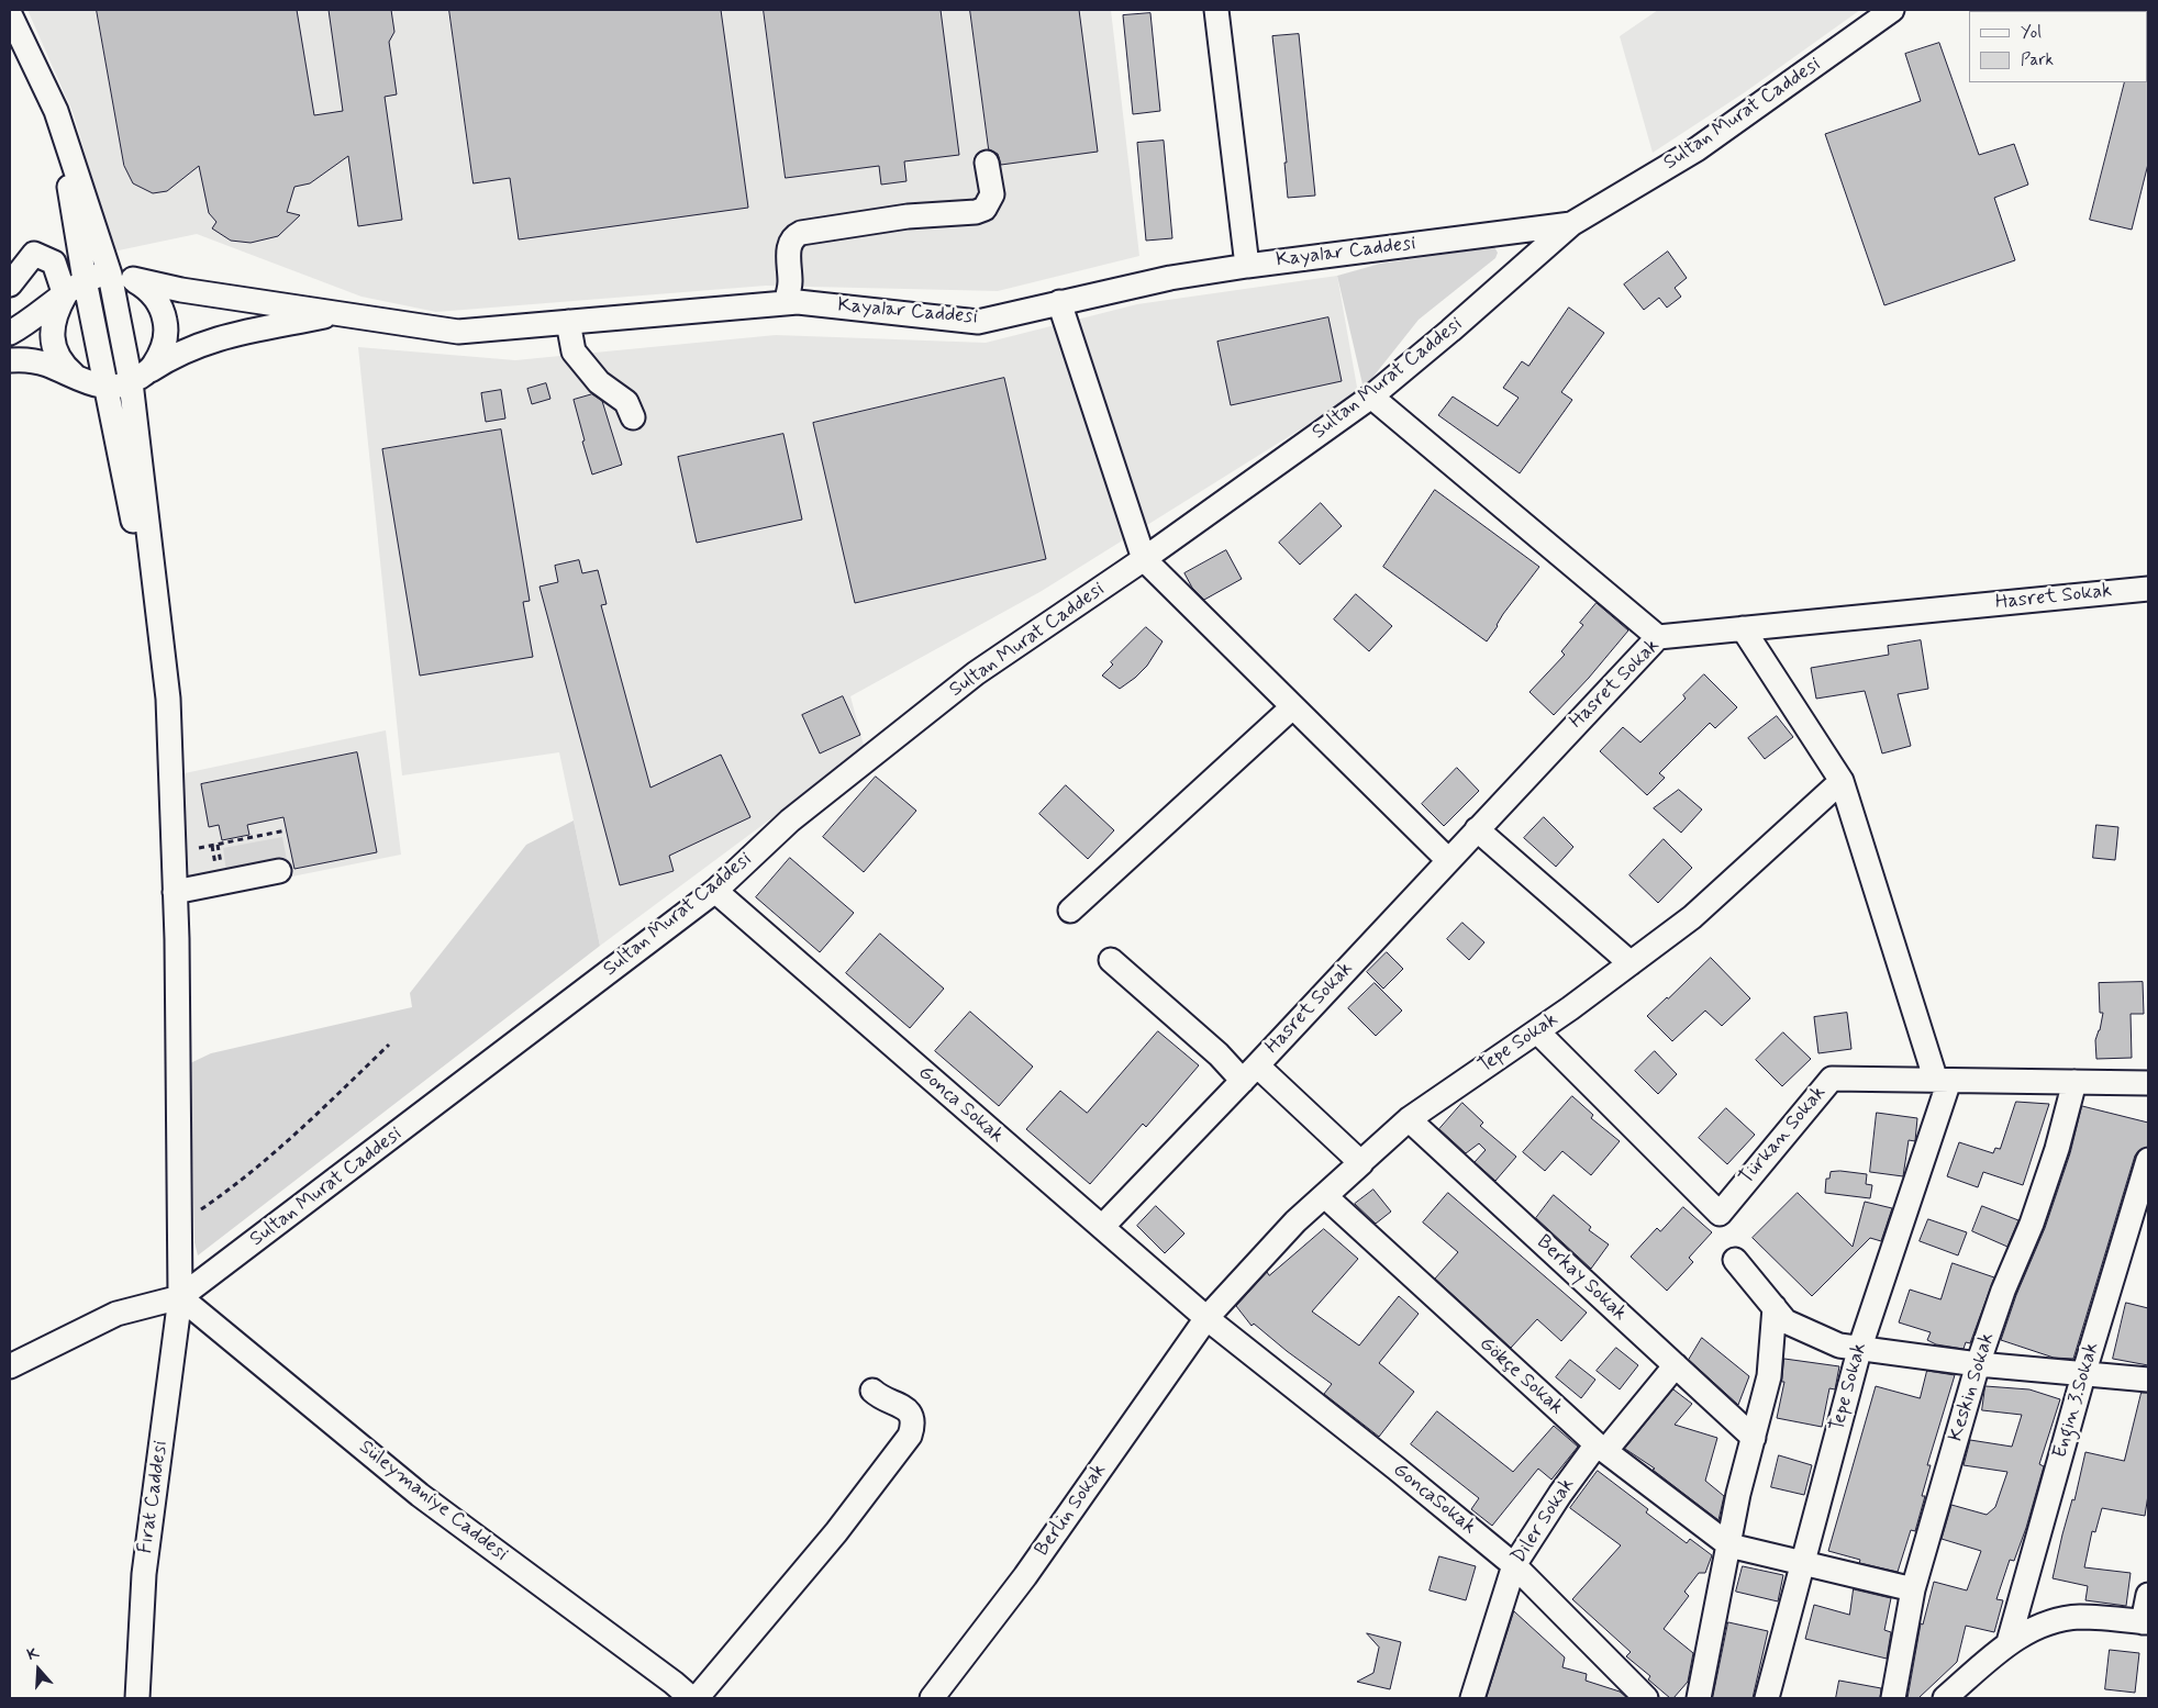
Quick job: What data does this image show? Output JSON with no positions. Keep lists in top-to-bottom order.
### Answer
{
  "streets": {
    "street": [
      "Sultan Murat Caddesi",
      "Kayalar Caddesi",
      "Hasret Sokak",
      "Tepe Sokak",
      "Gonca Sokak",
      "Türkan Sokak",
      "Berkay Sokak",
      "Gökçe Sokak",
      "Keskin Sokak",
      "Engin 3.Sokak",
      "Fırat Caddesi",
      "GoncaSokak",
      "Süleymaniye Caddesi",
      "Berlin Sokak",
      "Diler Sokak"
    ]
  },
  "crossings": [
    ["Sultan Murat Caddesi", "Kayalar Caddesi"],
    ["Sultan Murat Caddesi", "Gonca Sokak"],
    ["Sultan Murat Caddesi", "Fırat Caddesi"],
    ["Sultan Murat Caddesi", "Süleymaniye Caddesi"],
    ["Hasret Sokak", "Gonca Sokak"],
    ["Tepe Sokak", "Gonca Sokak"],
    ["Tepe Sokak", "Türkan Sokak"],
    ["Tepe Sokak", "Berkay Sokak"],
    ["Tepe Sokak", "Gökçe Sokak"],
    ["Tepe Sokak", "GoncaSokak"],
    ["Tepe Sokak", "Berlin Sokak"],
    ["Gonca Sokak", "GoncaSokak"],
    ["Gonca Sokak", "Berlin Sokak"],
    ["Türkan Sokak", "Keskin Sokak"],
    ["Berkay Sokak", "Diler Sokak"],
    ["Gökçe Sokak", "Keskin Sokak"],
    ["Gökçe Sokak", "Diler Sokak"],
    ["Fırat Caddesi", "Süleymaniye Caddesi"],
    ["GoncaSokak", "Berlin Sokak"],
    ["GoncaSokak", "Diler Sokak"]
  ],
  "legend": ["Yol", "Park"],
  "north": "top"
}
